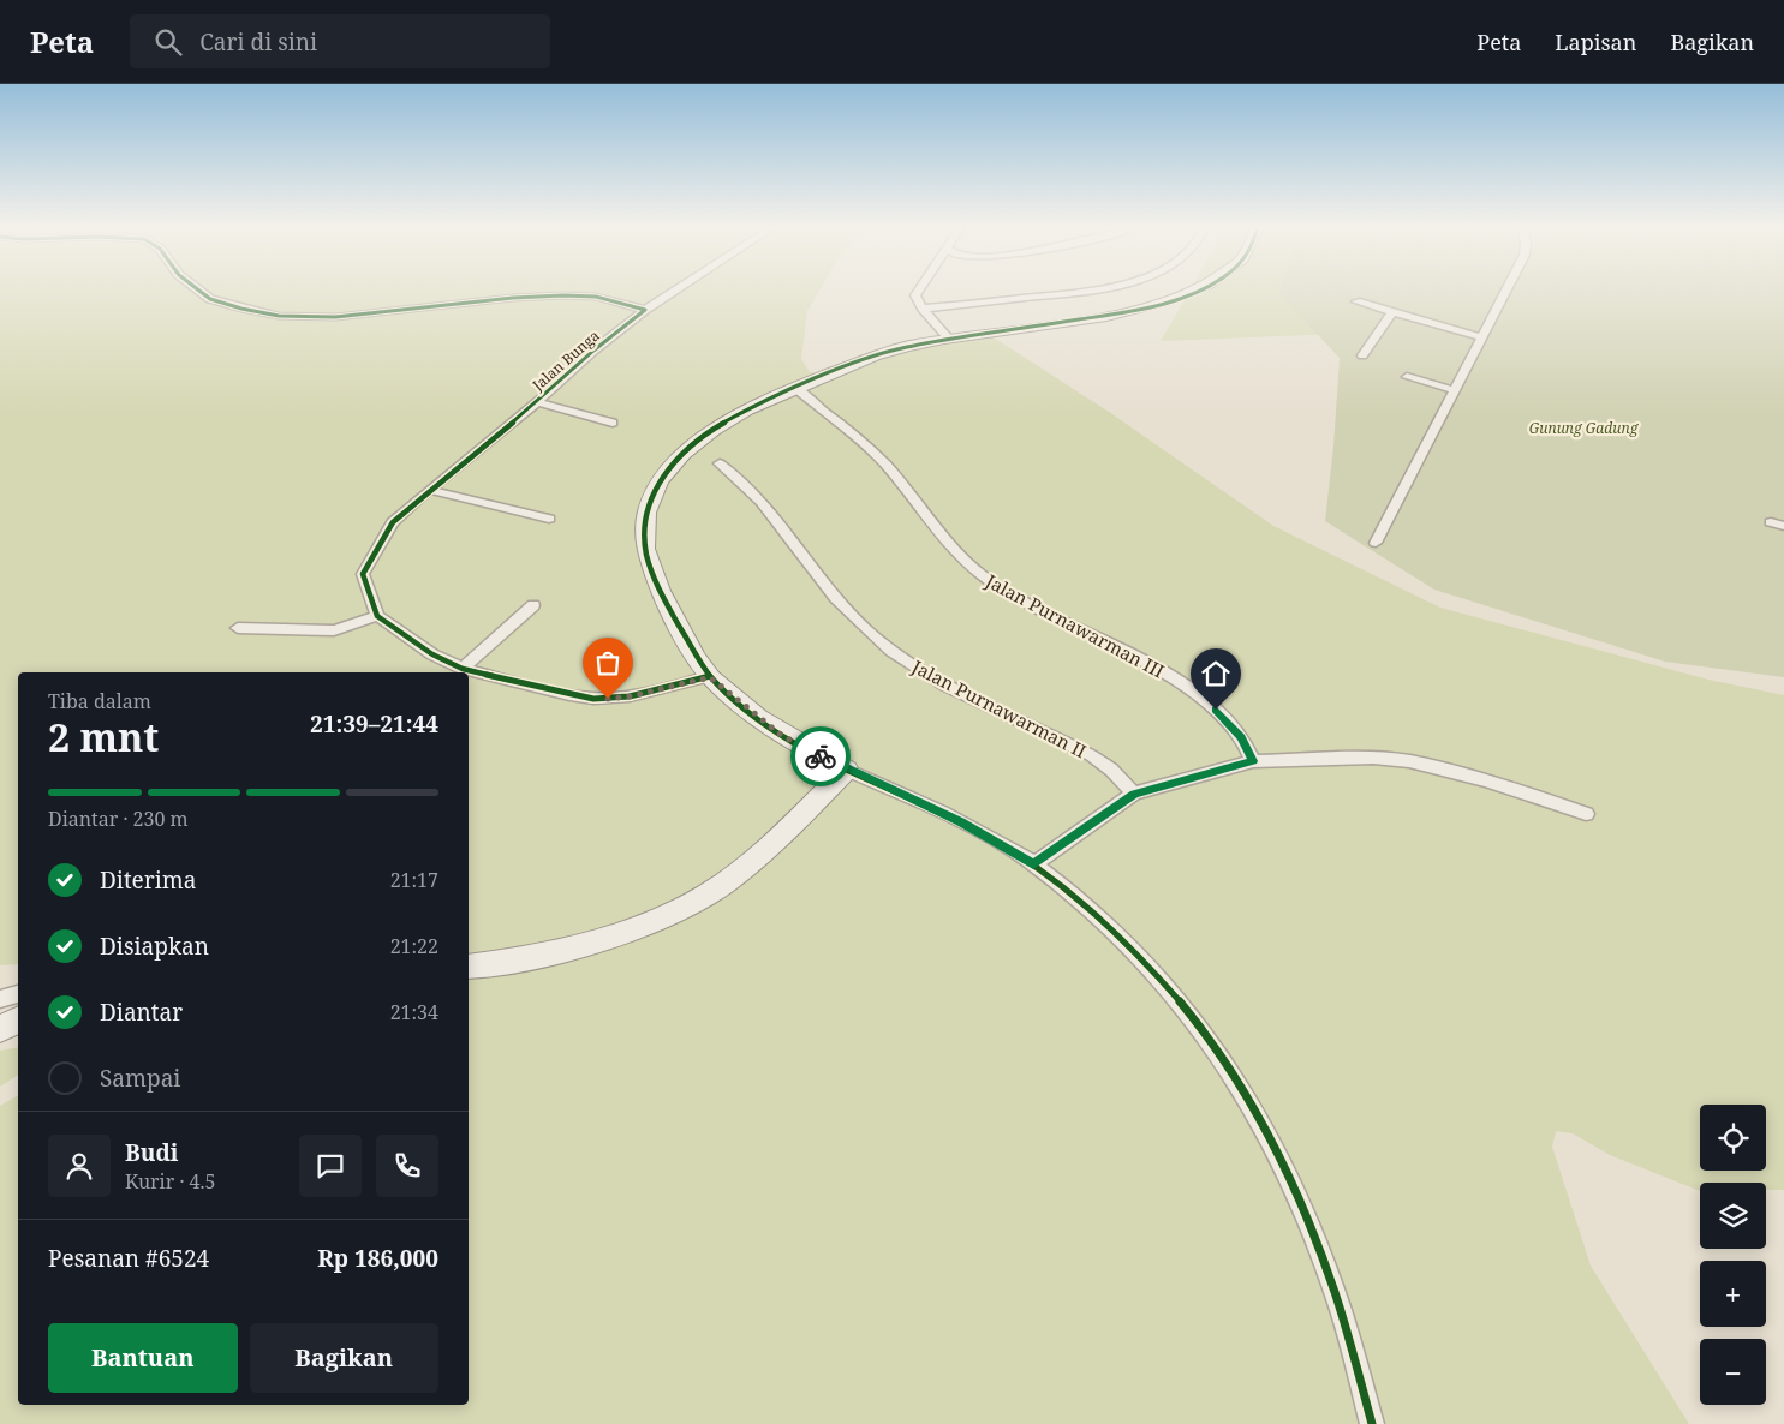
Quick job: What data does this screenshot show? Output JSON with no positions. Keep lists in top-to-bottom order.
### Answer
{
  "streets": {
    "street": ["Jalan Bunga", "Jalan Purnawarman III", "Jalan Purnawarman II"]
  },
  "parks": ["Gunung Gadung"],
  "page": {
    "header": "Peta",
    "search": "Cari di sini",
    "nav": ["Peta", "Lapisan", "Bagikan"],
    "heading": ["2 mnt", "Tiba dalam", "21:39–21:44"],
    "panel": [
      "Budi",
      "Kurir · 4.5",
      "Pesanan #6524",
      "Rp 186,000"
    ],
    "bar": "Diantar · 230 m",
    "list": [
      ["Diterima", "21:17"],
      ["Disiapkan", "21:22"],
      ["Diantar", "21:34"],
      "Sampai"
    ],
    "map_buttons": ["+", "−"],
    "buttons": ["Bantuan", "Bagikan"]
  }
}
